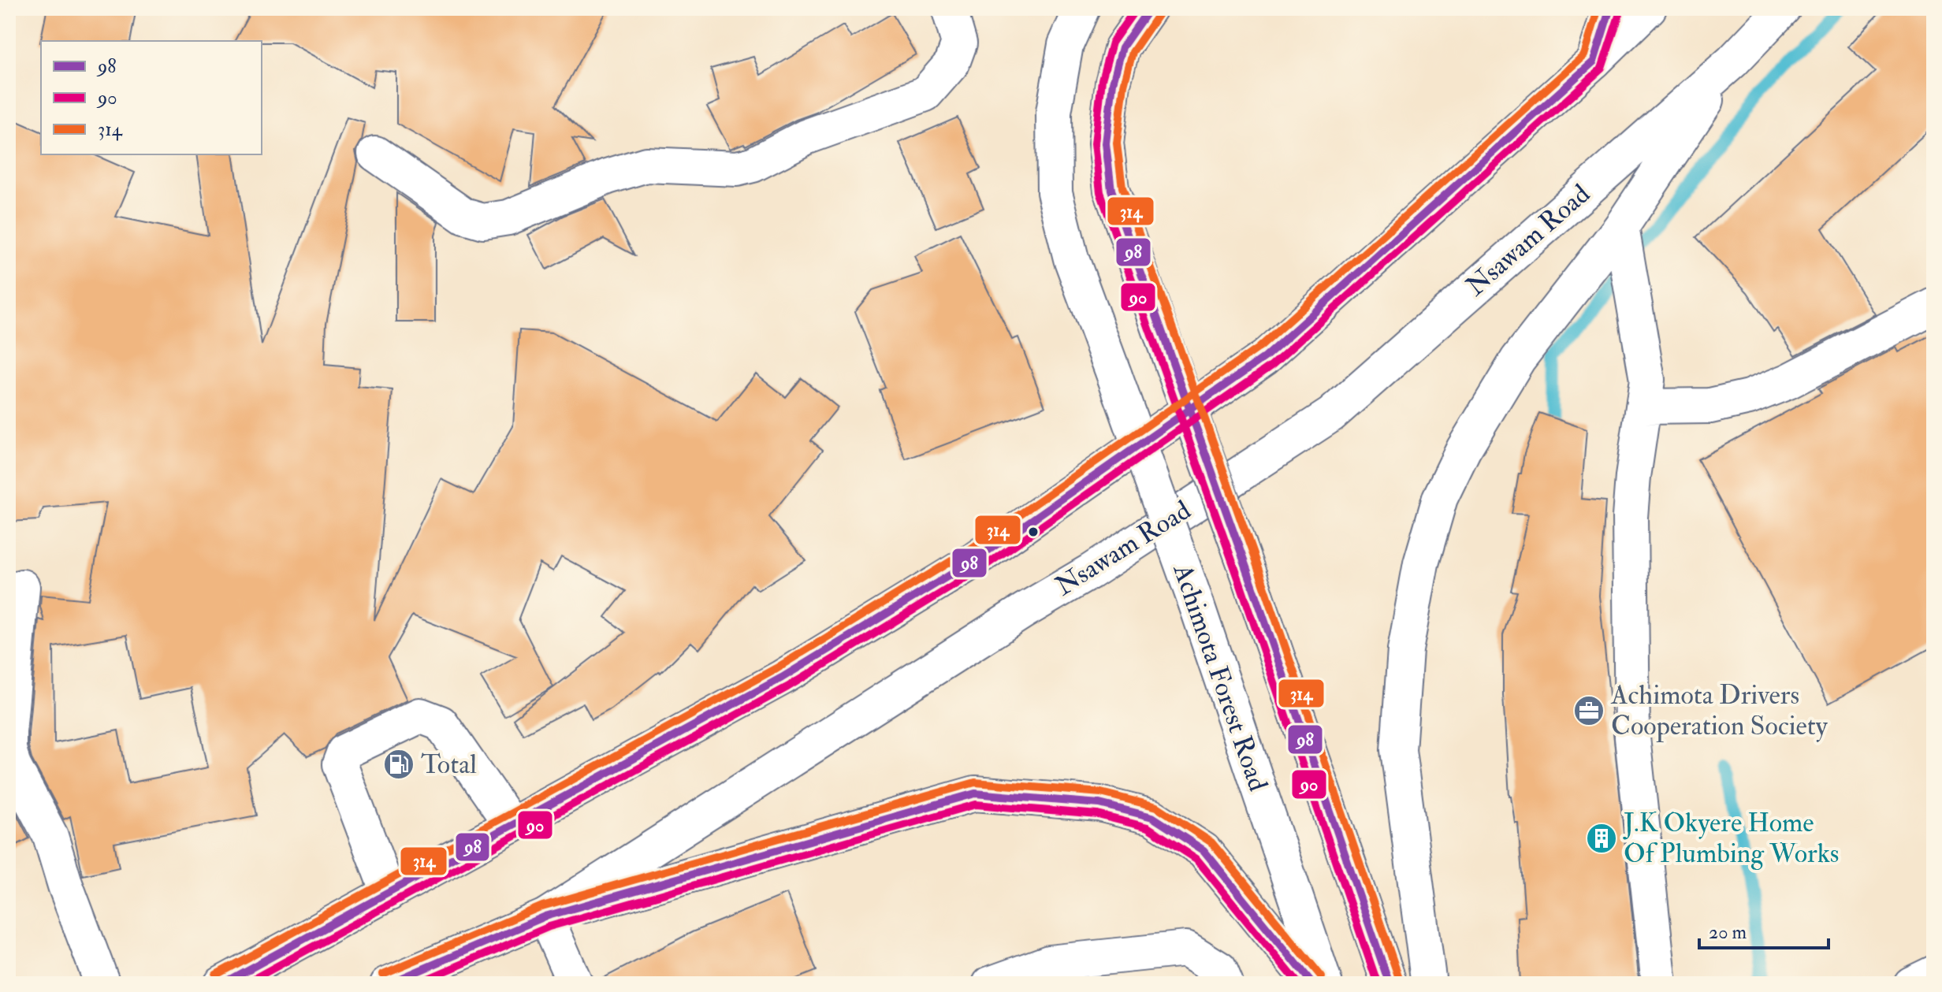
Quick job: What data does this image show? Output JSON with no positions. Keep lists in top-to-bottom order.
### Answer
{
  "streets": {
    "main road": ["Nsawam Road", "Achimota Forest Road"]
  },
  "places": {
    "office": ["Achimota Drivers Cooperation Society"],
    "fuel station": ["Total"],
    "building": ["J.K Okyere Home Of Plumbing Works"]
  },
  "lines": ["transit line 98", "transit line 90", "transit line 314"],
  "legend": ["98", "90", "314"],
  "scale_bar": "20 m"
}
